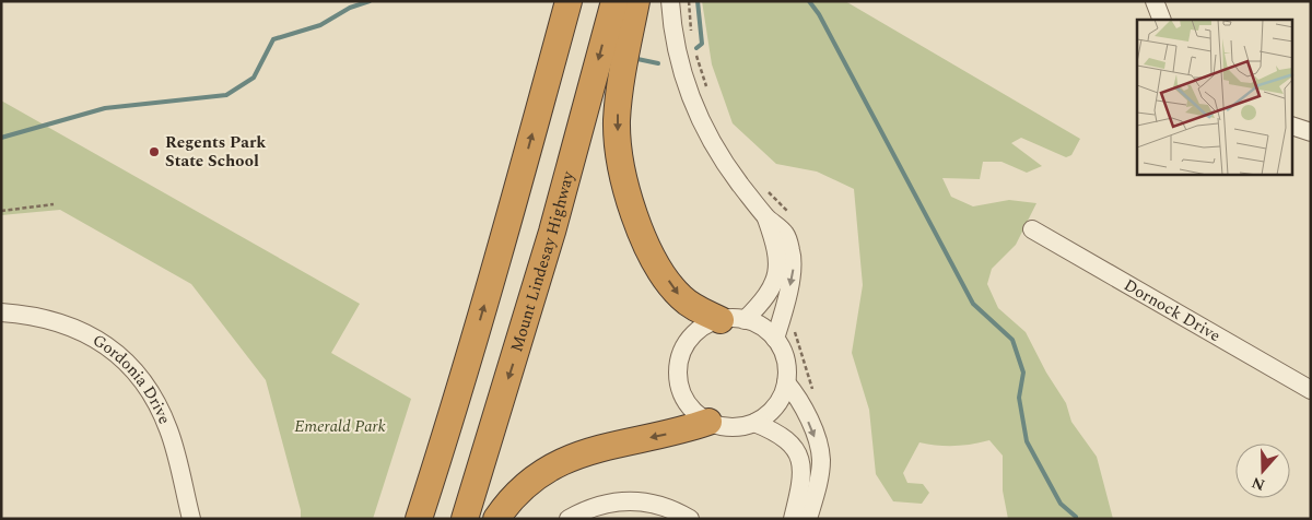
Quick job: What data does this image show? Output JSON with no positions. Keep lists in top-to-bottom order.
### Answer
{
  "streets": {
    "highway": ["Mount Lindesay Highway"],
    "street": ["Dornock Drive", "Gordonia Drive"]
  },
  "parks": ["Emerald Park"],
  "places": ["Regents Park State School"],
  "north": "bottom"
}
